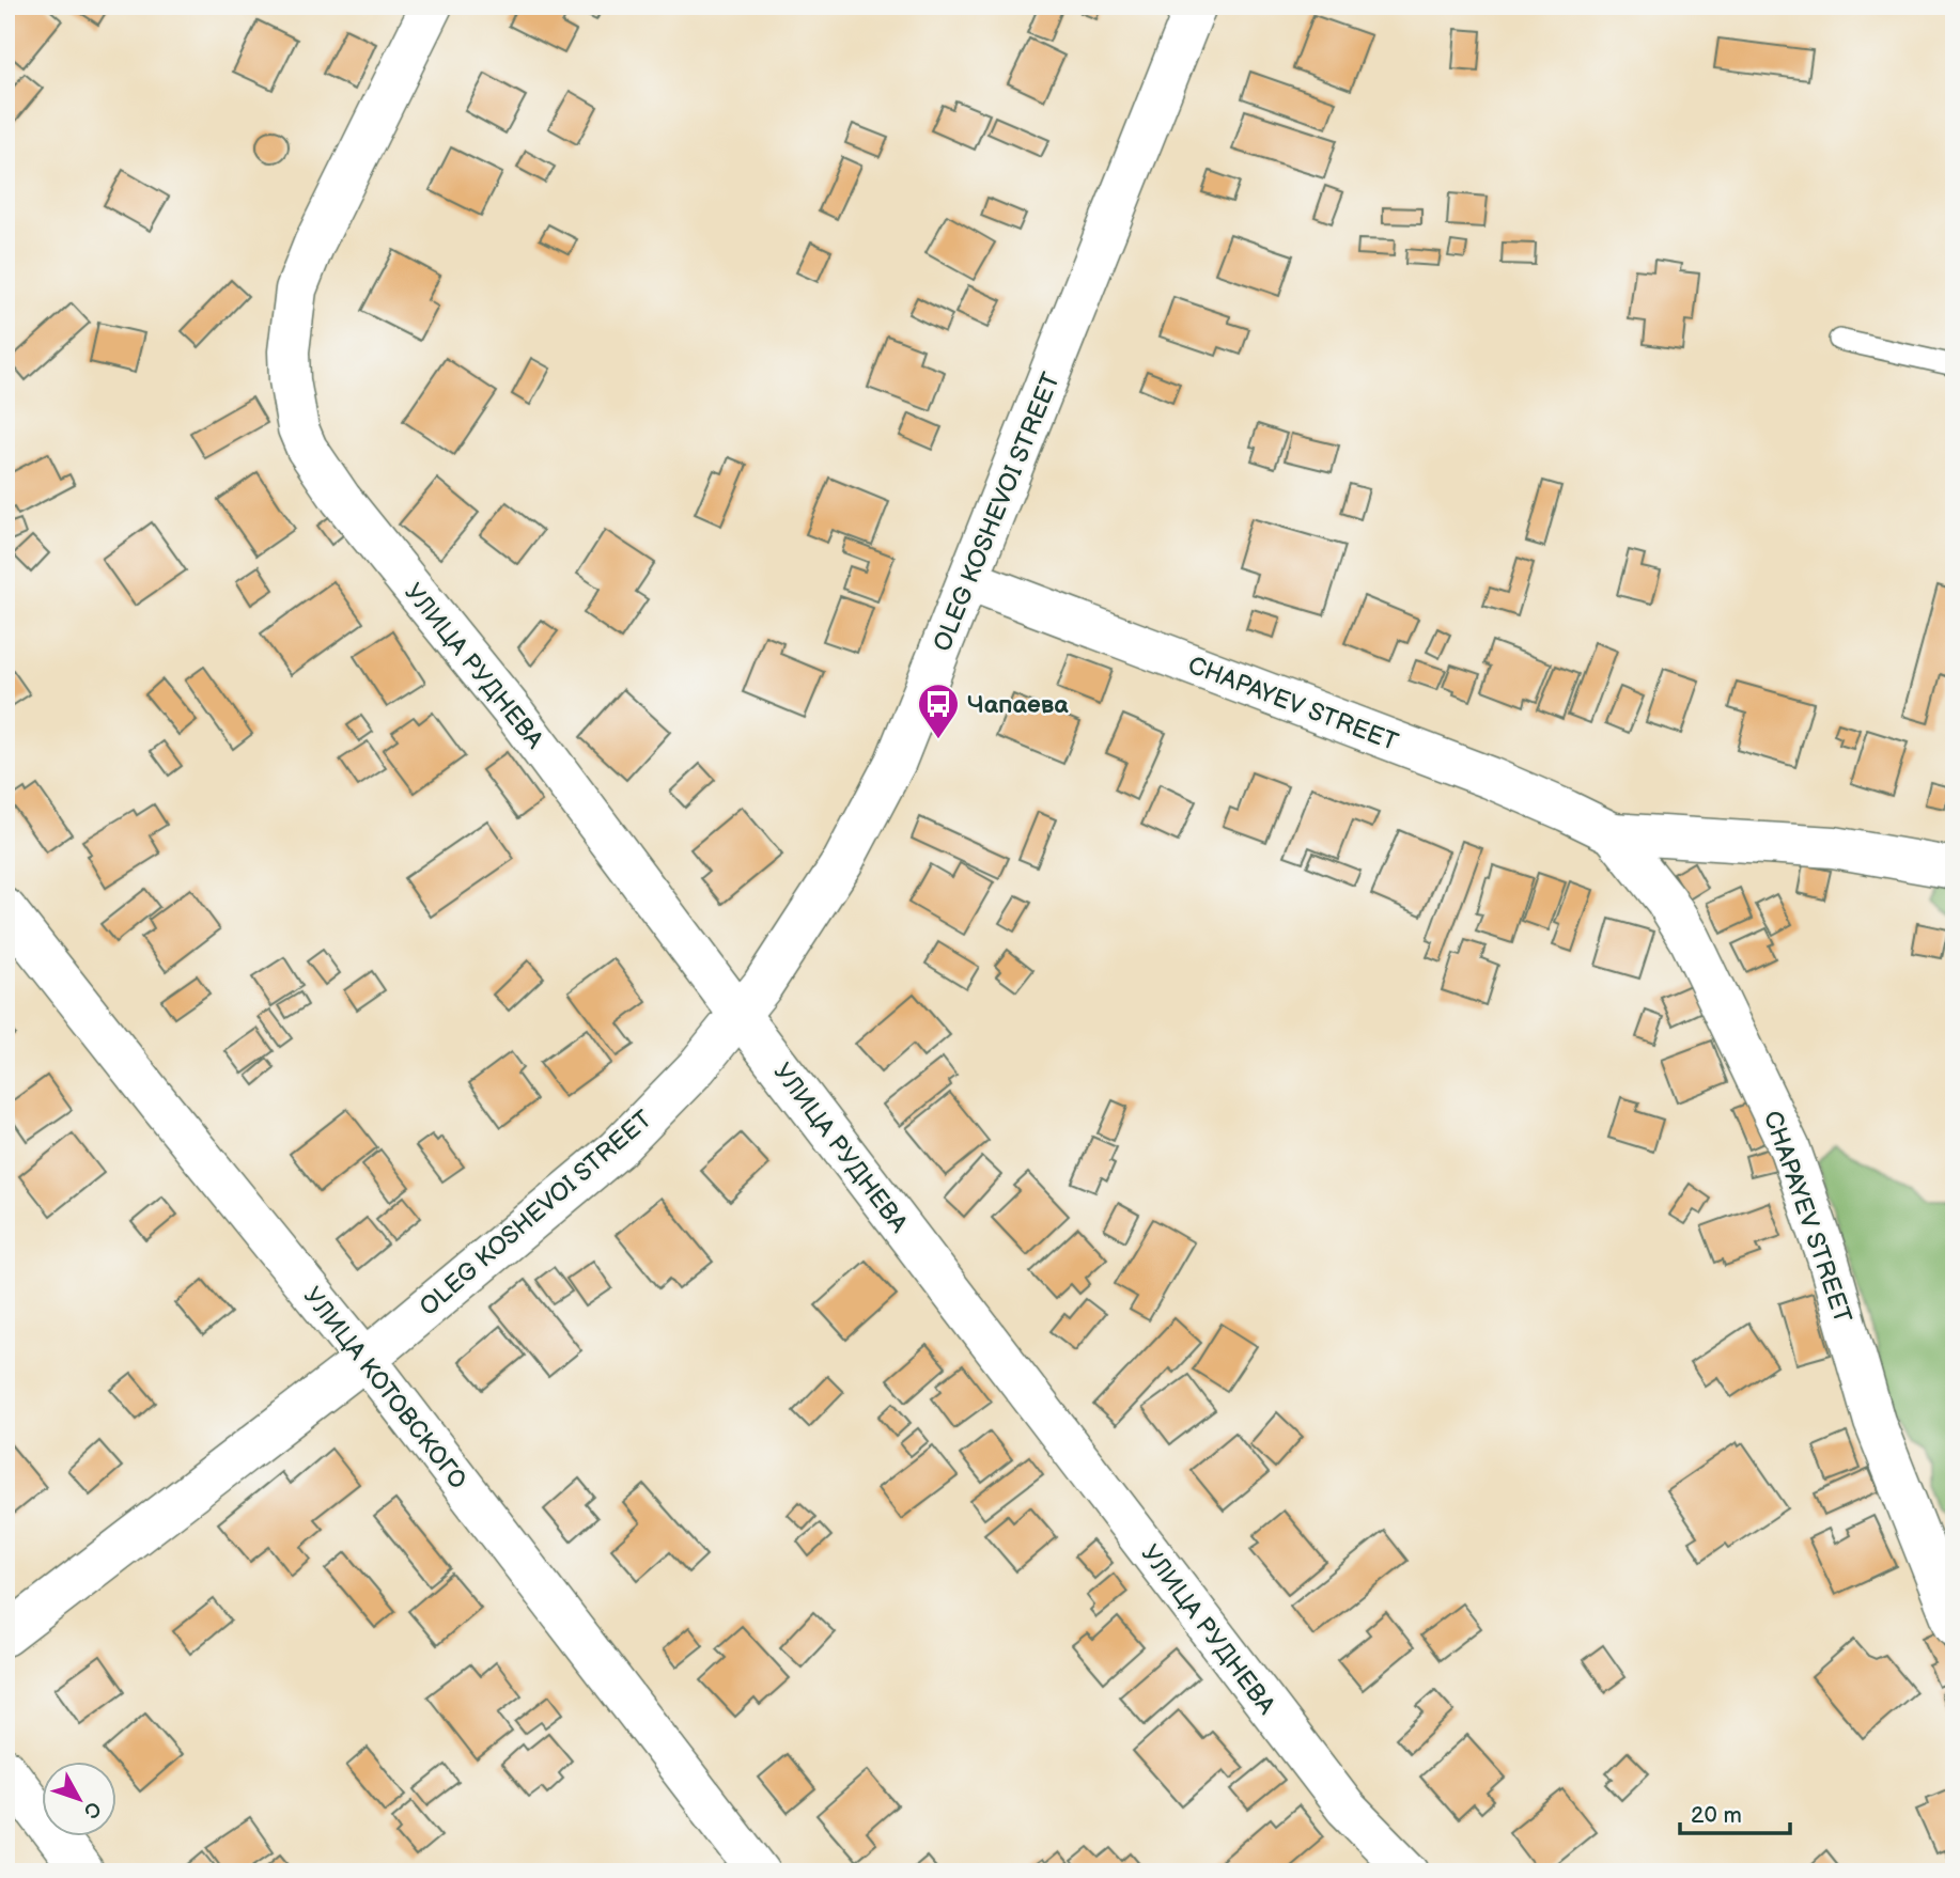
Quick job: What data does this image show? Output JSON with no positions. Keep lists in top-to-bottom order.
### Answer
{
  "streets": {
    "street": [
      "OLEG KOSHEVOI STREET",
      "УЛИЦА РУДНЕВА",
      "CHAPAYEV STREET",
      "УЛИЦА КОТОВСКОГО"
    ]
  },
  "crossings": [
    ["OLEG KOSHEVOI STREET", "УЛИЦА РУДНЕВА"],
    ["OLEG KOSHEVOI STREET", "CHAPAYEV STREET"],
    ["OLEG KOSHEVOI STREET", "УЛИЦА КОТОВСКОГО"]
  ],
  "places": {
    "bus stop": ["Чапаева"]
  },
  "scale_bar": "20 m",
  "north": "bottom right"
}
